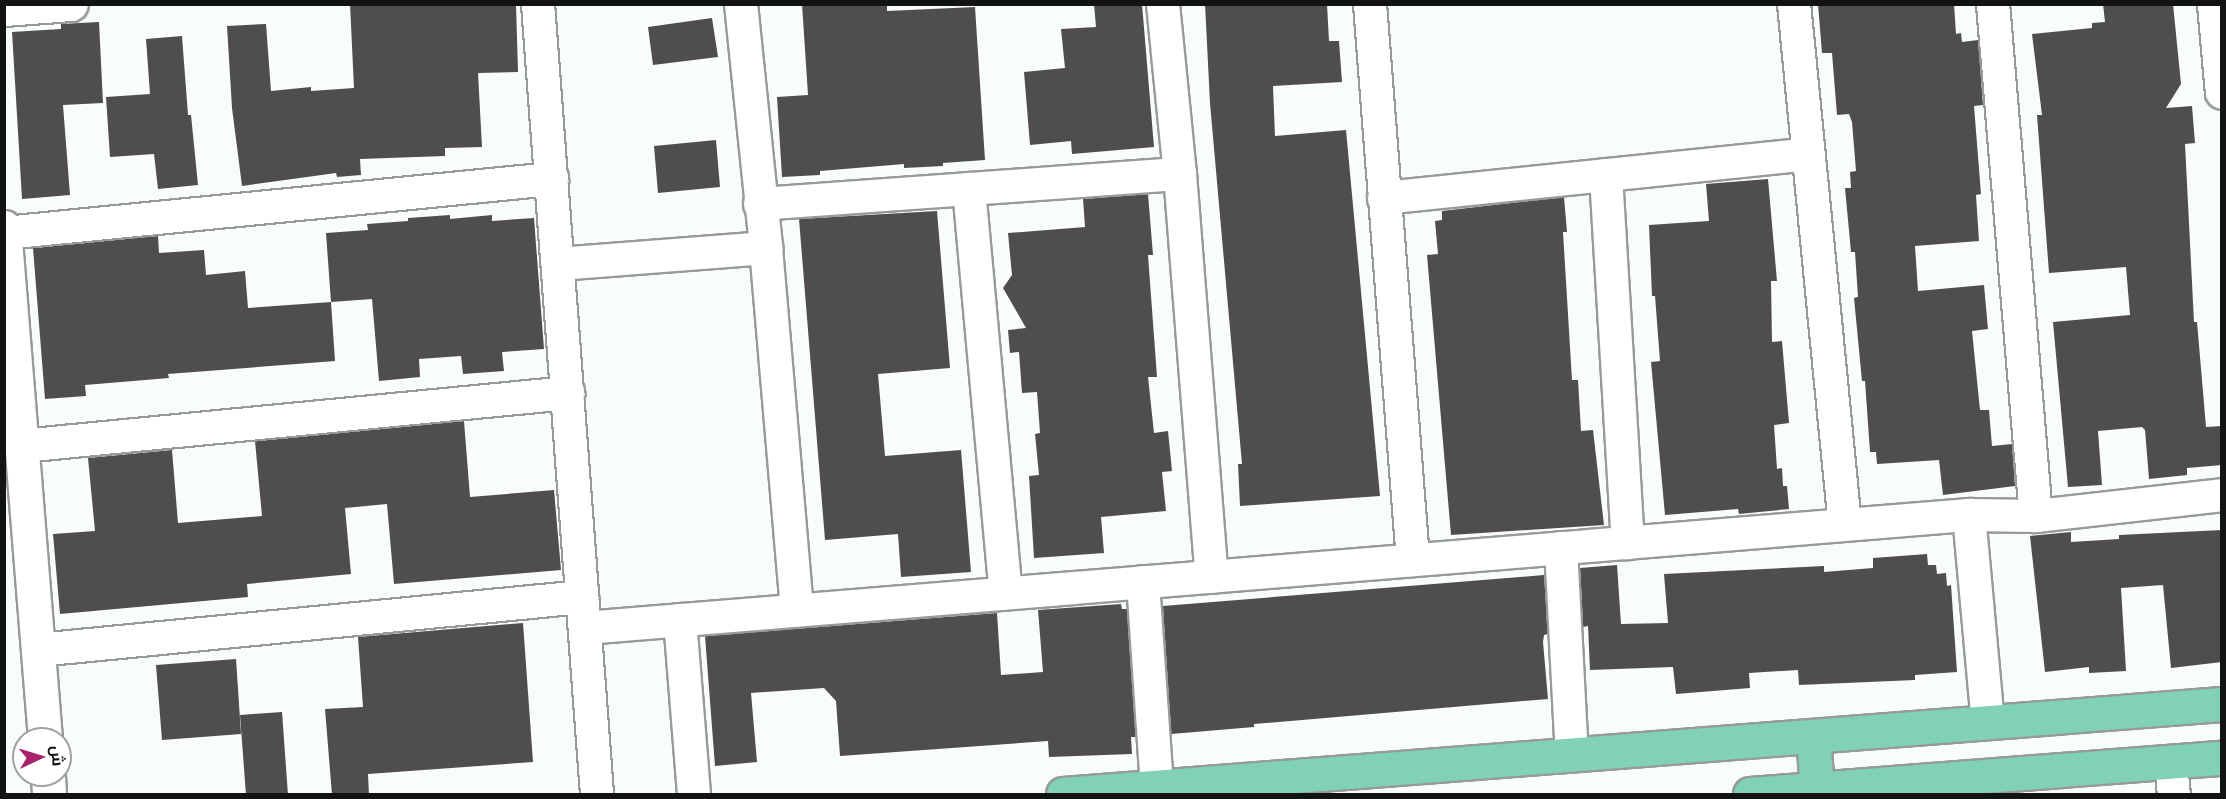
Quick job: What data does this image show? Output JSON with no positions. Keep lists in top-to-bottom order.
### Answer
{
  "north": "right"
}
